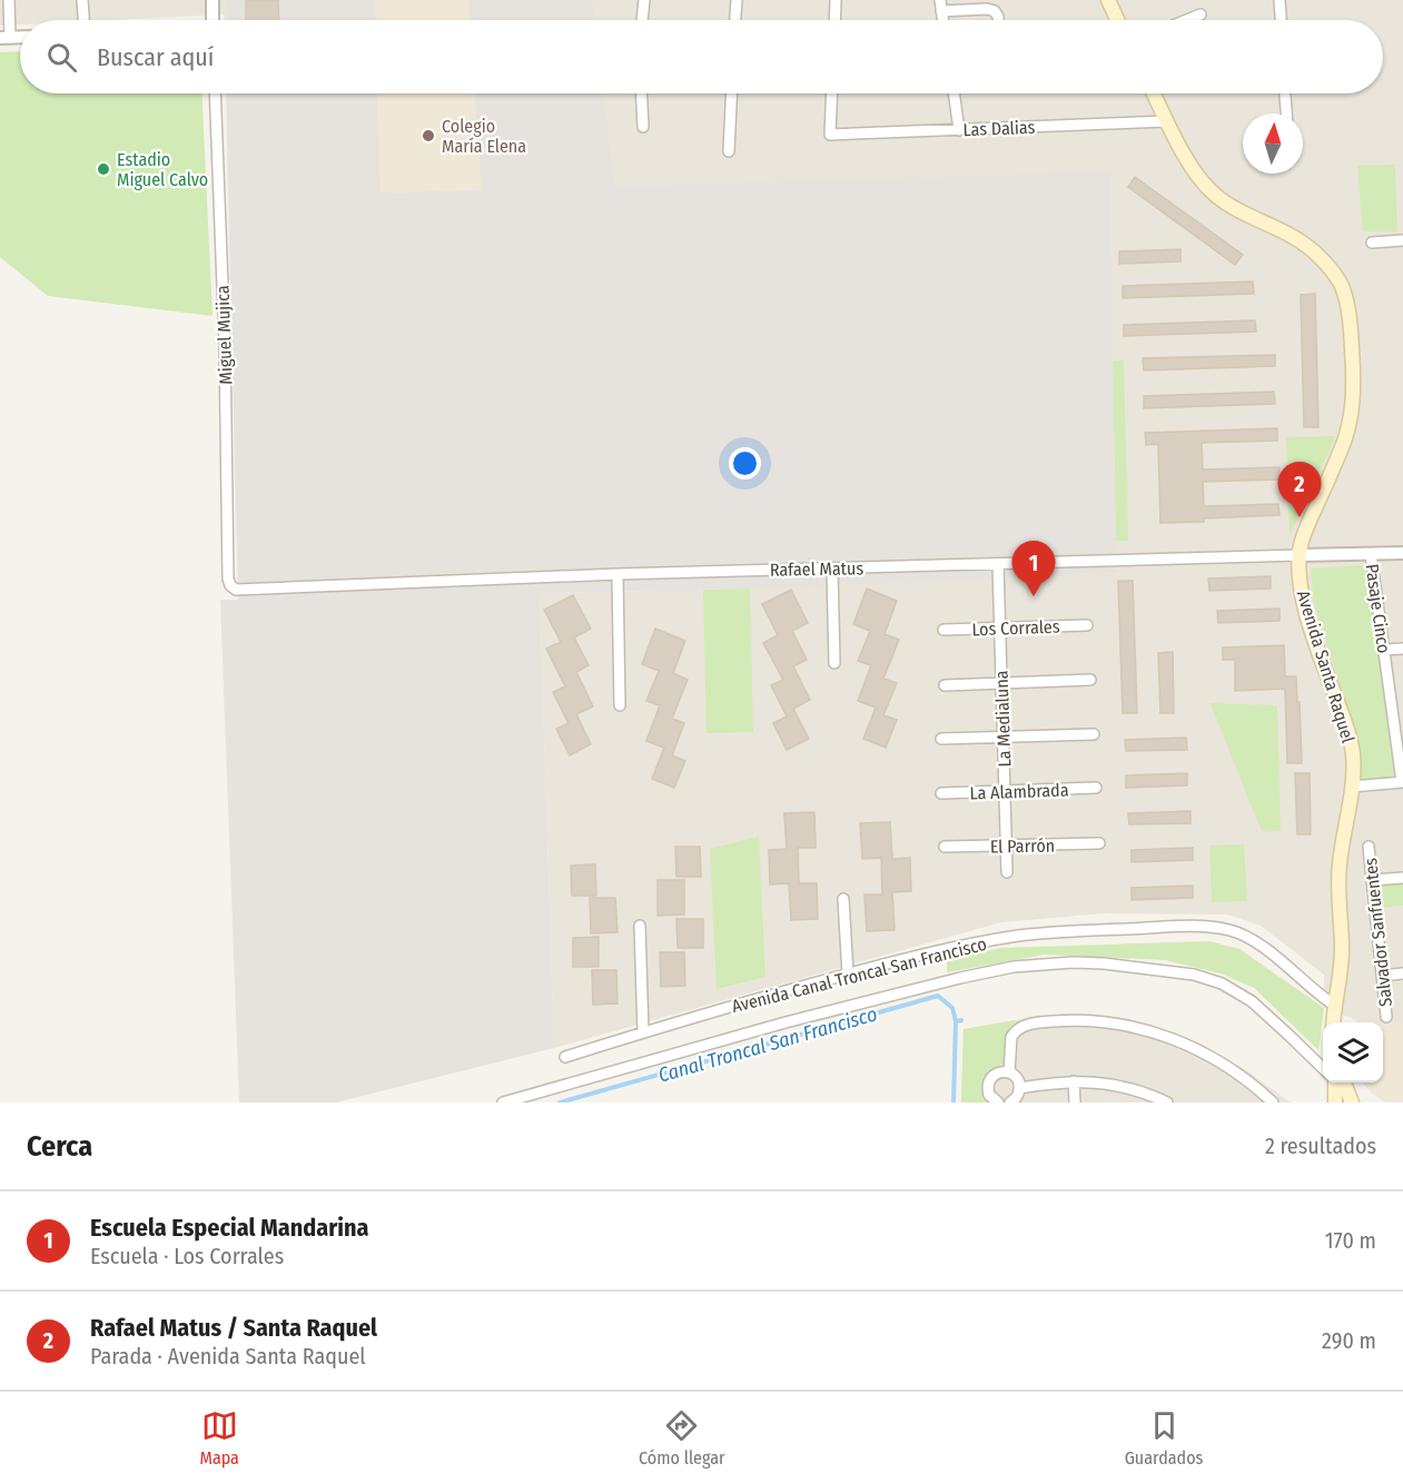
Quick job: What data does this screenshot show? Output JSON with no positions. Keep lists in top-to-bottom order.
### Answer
{
  "streets": {
    "main road": ["Avenida Santa Raquel"],
    "street": [
      "Las Dalias",
      "Miguel Mujica",
      "Rafael Matus",
      "Pasaje Cinco",
      "Los Corrales",
      "La Medialuna",
      "La Alambrada",
      "El Parrón",
      "Salvador Sanfuentes",
      "Avenida Canal Troncal San Francisco"
    ]
  },
  "crossings": [
    ["Las Dalias", "Avenida Santa Raquel"],
    ["Miguel Mujica", "Rafael Matus"],
    ["Rafael Matus", "Pasaje Cinco"],
    ["Rafael Matus", "Avenida Santa Raquel"],
    ["Rafael Matus", "La Medialuna"],
    ["Los Corrales", "La Medialuna"],
    ["Avenida Santa Raquel", "Avenida Canal Troncal San Francisco"],
    ["La Medialuna", "La Alambrada"],
    ["La Medialuna", "El Parrón"]
  ],
  "water": ["Canal Troncal San Francisco"],
  "places": ["Colegio María Elena", "Estadio Miguel Calvo"],
  "north": "top",
  "page": {
    "search": "Buscar aquí",
    "pins": ["2", "1"],
    "heading": ["Cerca", "2 resultados"],
    "list": [
      {
        "mark": "1",
        "name": "Escuela Especial Mandarina",
        "note": "Escuela · Los Corrales",
        "value": "170 m"
      },
      {
        "mark": "2",
        "name": "Rafael Matus / Santa Raquel",
        "note": "Parada · Avenida Santa Raquel",
        "value": "290 m"
      }
    ],
    "nav": ["Mapa", "Cómo llegar", "Guardados"]
  }
}
